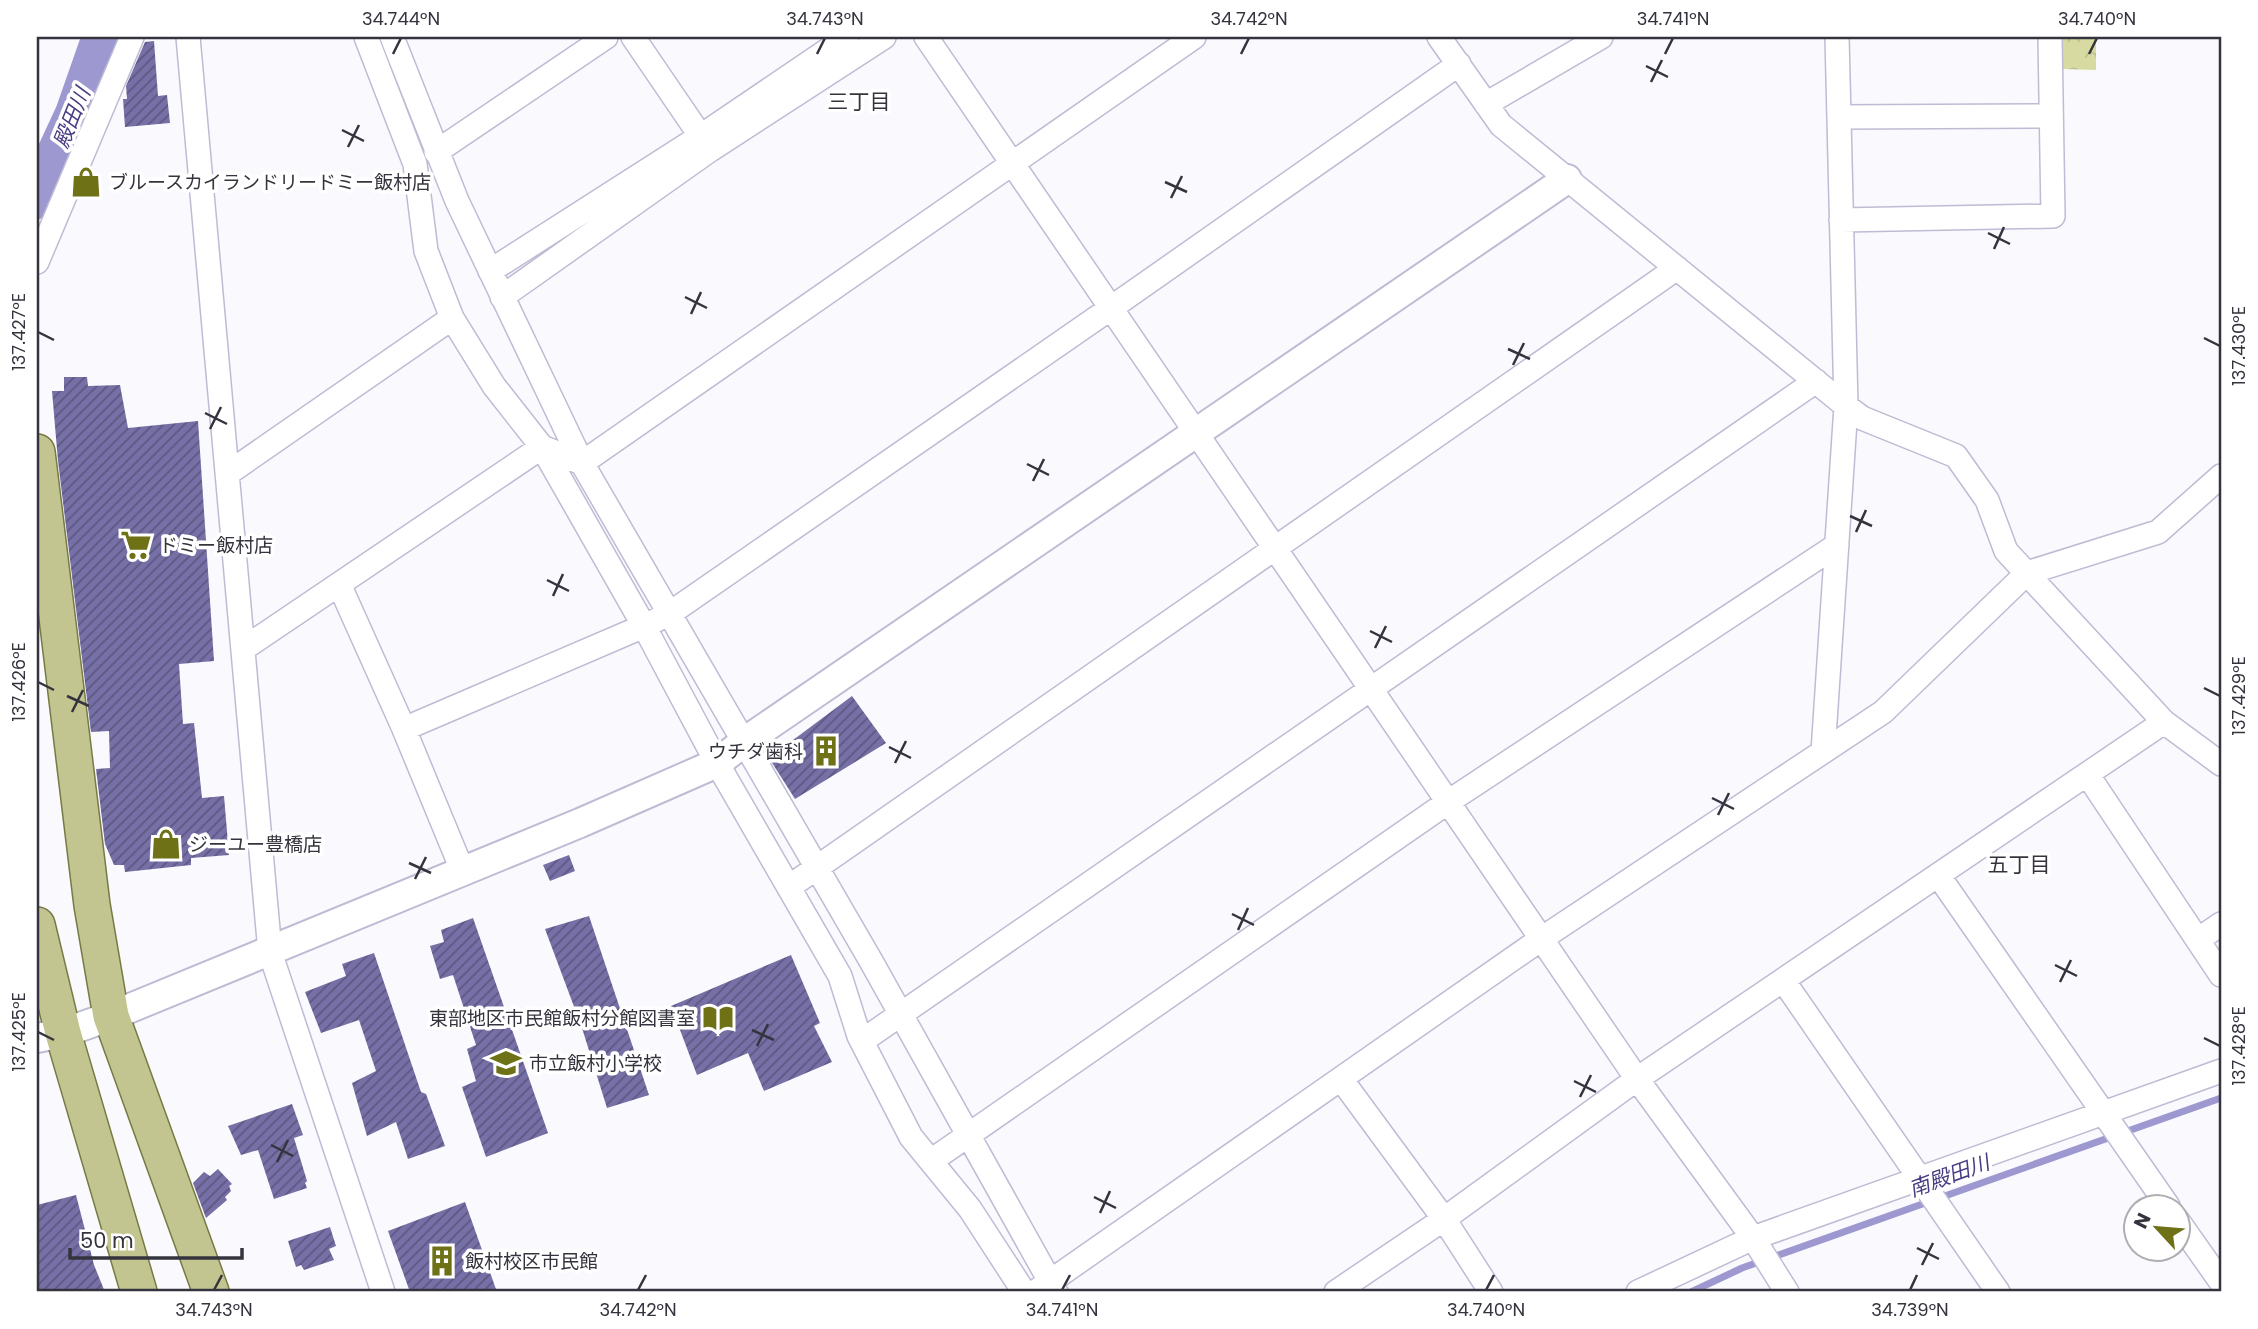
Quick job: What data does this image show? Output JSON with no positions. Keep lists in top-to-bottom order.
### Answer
{
  "districts": ["三丁目", "五丁目"],
  "water": ["殿田川", "南殿田川"],
  "places": {
    "shop": ["ブルースカイランドリードミー飯村店", "ジーユー豊橋店"],
    "supermarket": ["ドミー飯村店"],
    "building": ["ウチダ歯科", "飯村校区市民館"],
    "library": ["東部地区市民館飯村分館図書室"],
    "school or university": ["市立飯村小学校"]
  },
  "scale_bar": "50 m",
  "north": "top left",
  "coordinates": [
    "34.744°N",
    "34.743°N",
    "34.742°N",
    "34.741°N",
    "34.740°N",
    "137.427°E",
    "137.430°E",
    "137.426°E",
    "137.429°E",
    "137.425°E",
    "137.428°E",
    "34.739°N"
  ]
}
